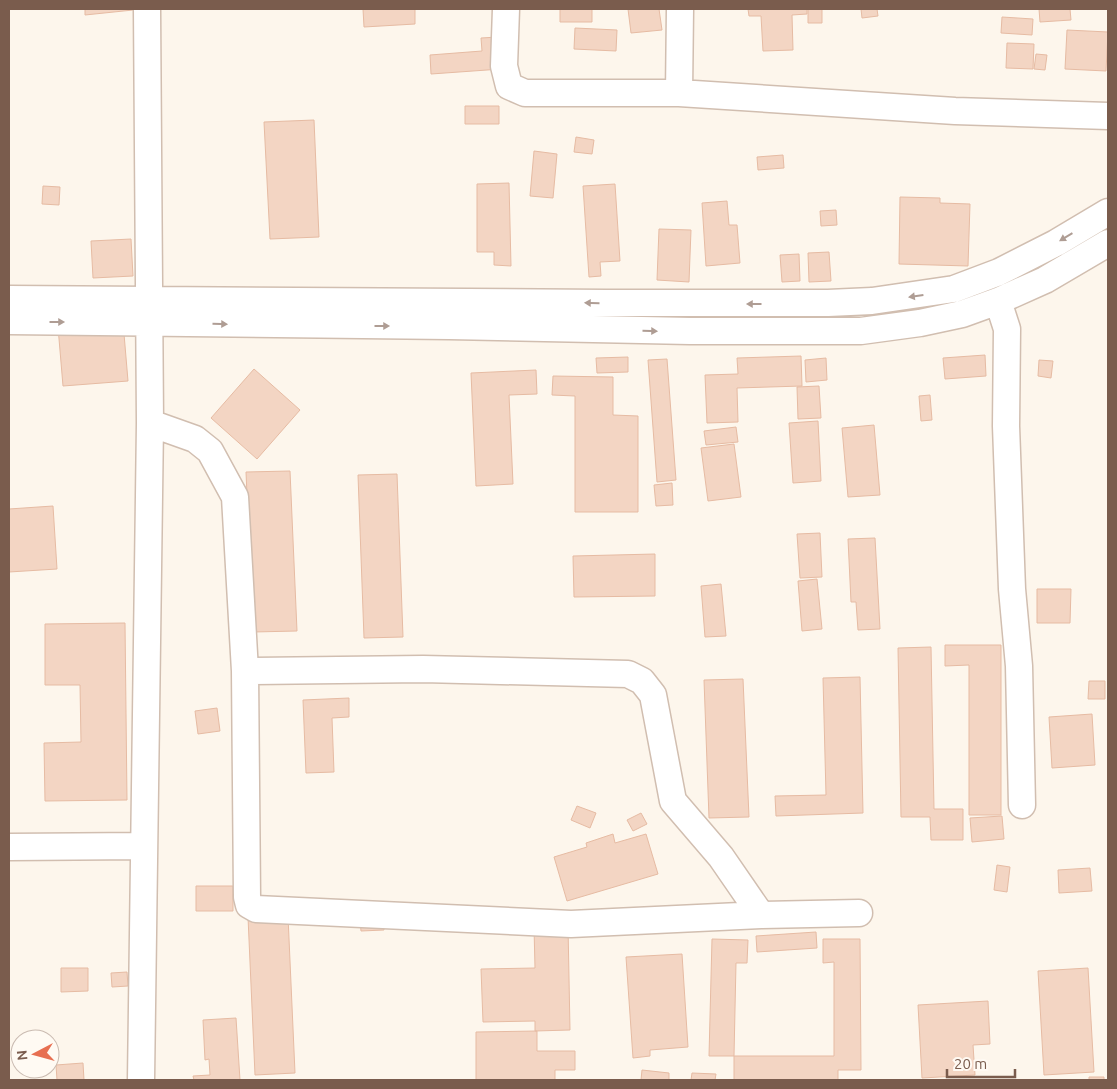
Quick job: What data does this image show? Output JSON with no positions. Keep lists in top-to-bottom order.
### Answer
{
  "scale_bar": "20 m",
  "north": "left"
}
